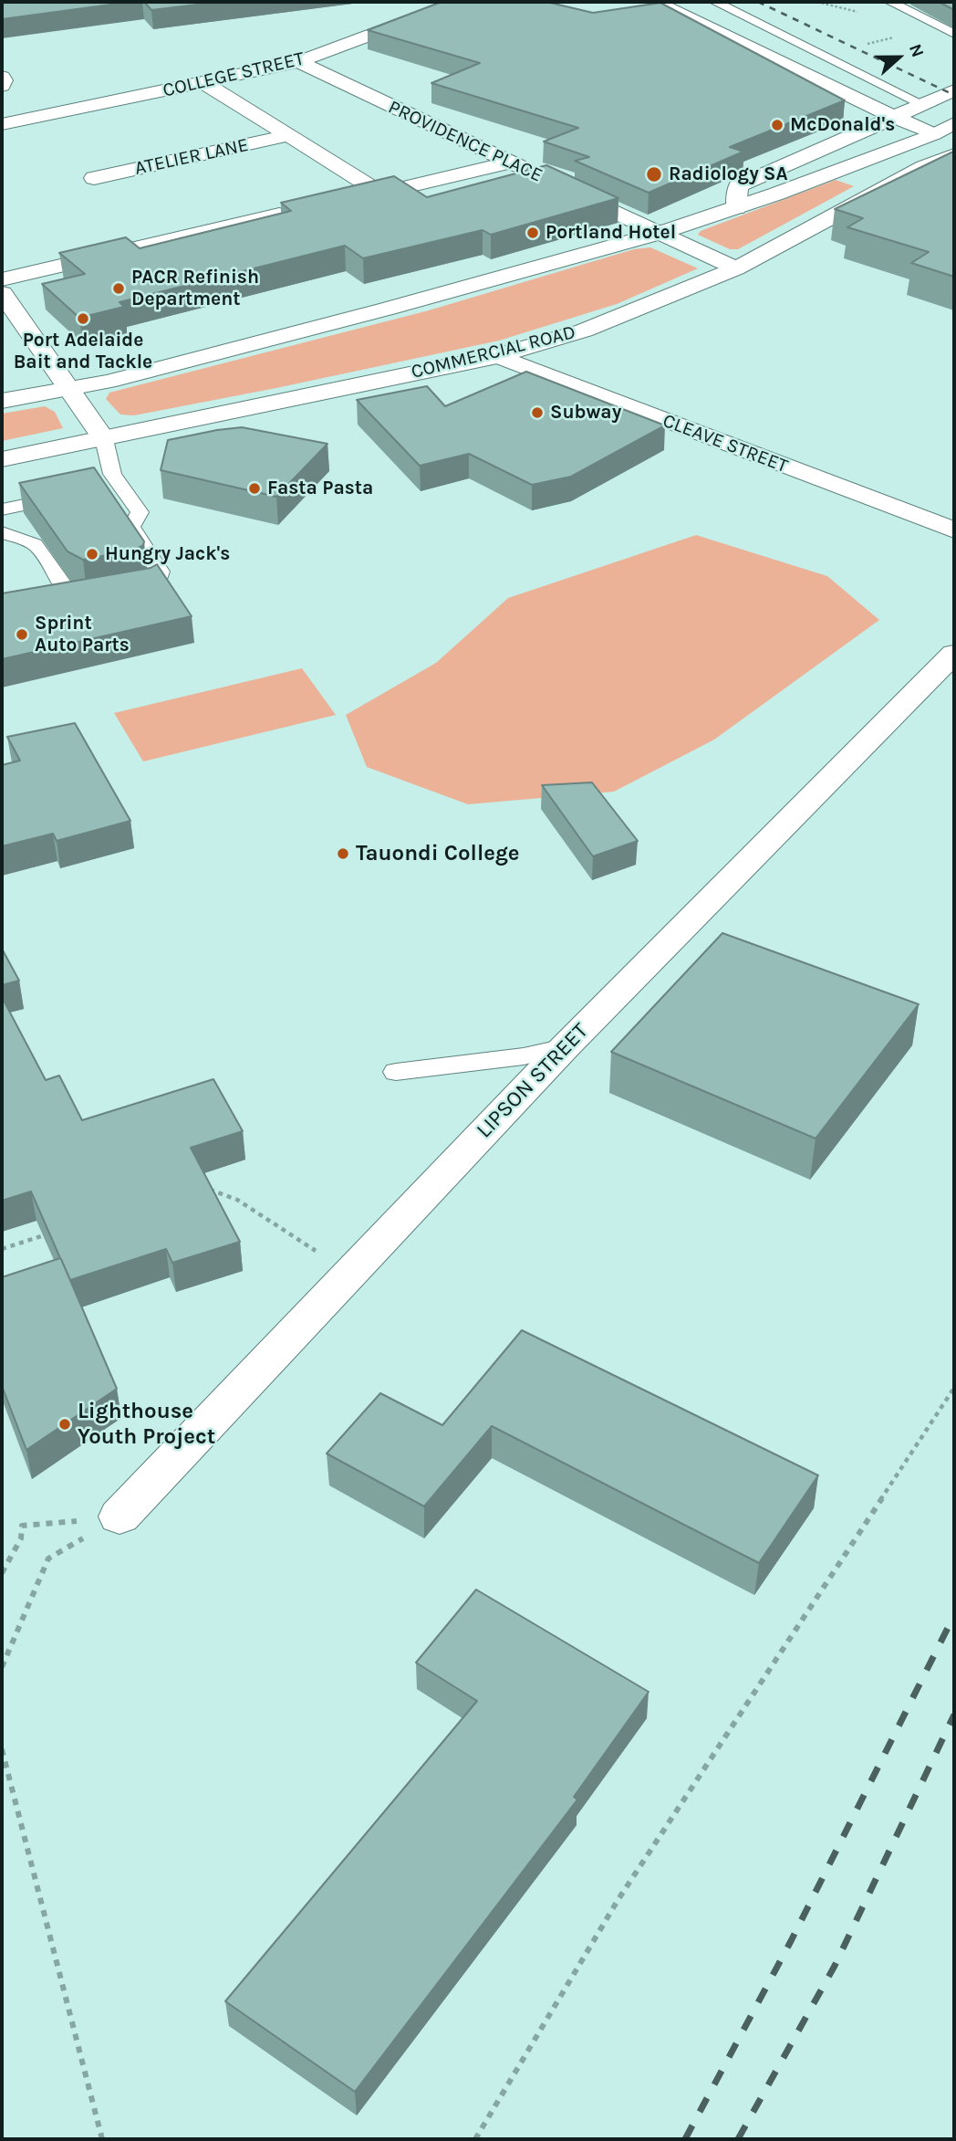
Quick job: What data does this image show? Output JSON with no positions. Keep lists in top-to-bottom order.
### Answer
{
  "streets": {
    "street": [
      "COLLEGE STREET",
      "PROVIDENCE PLACE",
      "ATELIER LANE",
      "COMMERCIAL ROAD",
      "CLEAVE STREET",
      "LIPSON STREET"
    ]
  },
  "crossings": [
    ["COLLEGE STREET", "PROVIDENCE PLACE"],
    ["PROVIDENCE PLACE", "COMMERCIAL ROAD"],
    ["COMMERCIAL ROAD", "CLEAVE STREET"]
  ],
  "places": [
    "McDonald's",
    "Radiology SA",
    "Portland Hotel",
    "PACR Refinish Department",
    "Port Adelaide Bait and Tackle",
    "Subway",
    "Fasta Pasta",
    "Hungry Jack's",
    "Sprint Auto Parts",
    "Tauondi College",
    "Lighthouse Youth Project"
  ],
  "north": "right"
}
